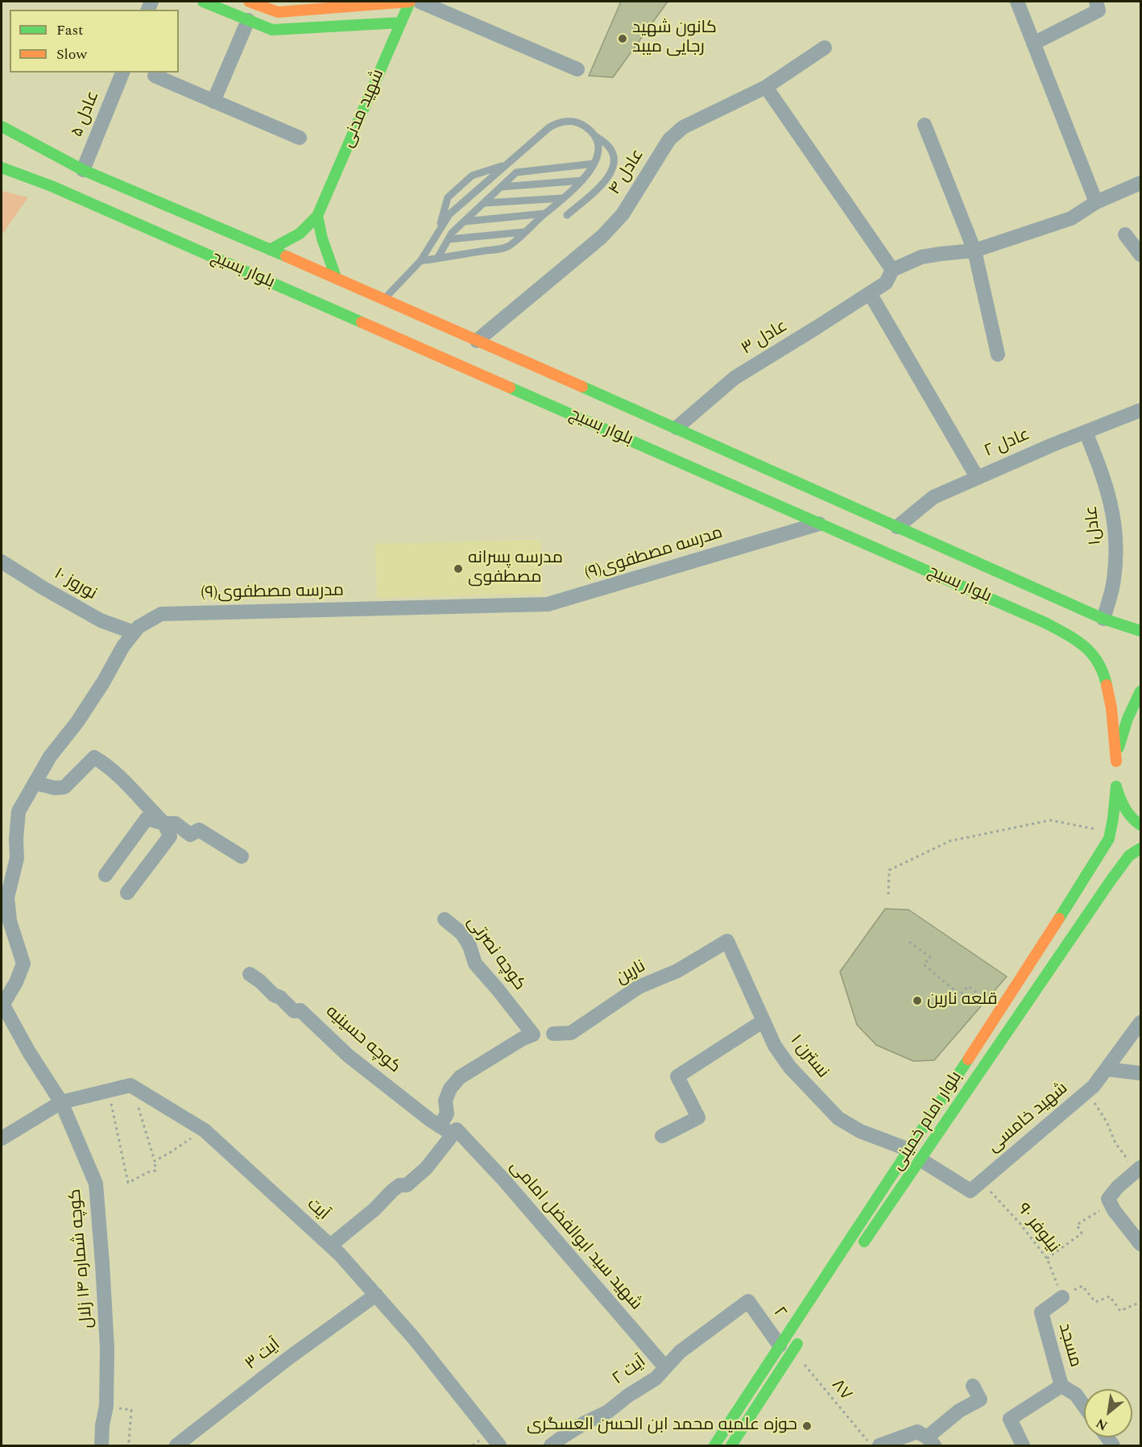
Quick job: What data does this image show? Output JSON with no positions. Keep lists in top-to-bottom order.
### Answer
{
  "streets": {
    "main road": ["شهید مدنی", "بلوار بسیج", "بلوار امام خمینی"],
    "street": [
      "عادل ۵",
      "عادل ۴",
      "عادل ۳",
      "عادل ۲",
      "عادل۱",
      "مدرسه مصطفوی(۹)",
      "نوروز ۱۰",
      "کوچه نصرتی",
      "نارین",
      "کوچه حسینیه",
      "نسترن ۱",
      "شهید خامسی",
      "آیت",
      "شهید سید ابوالفضل امامی",
      "کوچه شماره ۱۴ زلال",
      "۲",
      "مسجد",
      "آیت ۳",
      "آیت ۲"
    ],
    "path": ["نیلوفر ۹۰", "۸۷"]
  },
  "crossings": [
    ["شهید مدنی", "بلوار بسیج"],
    ["عادل ۵", "بلوار بسیج"],
    ["عادل ۴", "بلوار بسیج"],
    ["بلوار بسیج", "عادل ۳"],
    ["بلوار بسیج", "عادل ۲"],
    ["بلوار بسیج", "عادل۱"],
    ["بلوار بسیج", "مدرسه مصطفوی(۹)"],
    ["بلوار بسیج", "بلوار امام خمینی"],
    ["عادل ۲", "عادل۱"],
    ["مدرسه مصطفوی(۹)", "نوروز ۱۰"],
    ["مدرسه مصطفوی(۹)", "کوچه شماره ۱۴ زلال"],
    ["کوچه نصرتی", "کوچه حسینیه"],
    ["نارین", "نسترن ۱"],
    ["کوچه حسینیه", "شهید سید ابوالفضل امامی"],
    ["نسترن ۱", "بلوار امام خمینی"],
    ["شهید خامسی", "بلوار امام خمینی"],
    ["شهید خامسی", "نیلوفر ۹۰"],
    ["بلوار امام خمینی", "۲"],
    ["بلوار امام خمینی", "۸۷"],
    ["آیت", "کوچه شماره ۱۴ زلال"],
    ["آیت", "آیت ۳"],
    ["نیلوفر ۹۰", "مسجد"],
    ["شهید سید ابوالفضل امامی", "آیت ۲"],
    ["۲", "آیت ۲"],
    ["۲", "۸۷"]
  ],
  "places": [
    "کانون شهید رجایی میبد",
    "مدرسه پسرانه مصطفوی",
    "قلعه نارین",
    "حوزه علمیه محمد ابن الحسن العسگری"
  ],
  "legend": ["Fast", "Slow"],
  "north": "bottom left"
}
